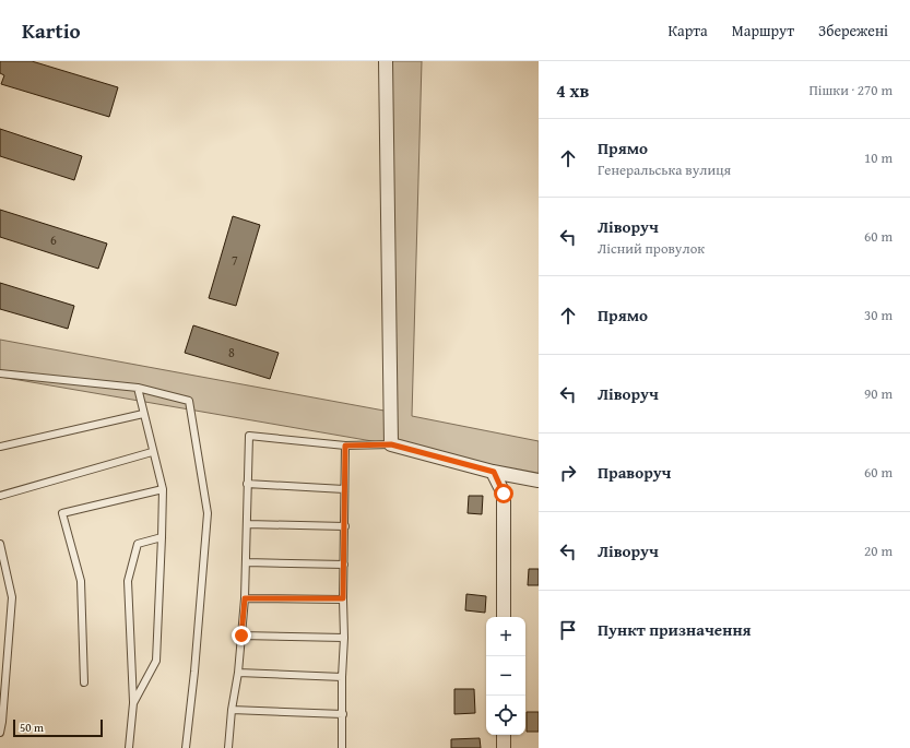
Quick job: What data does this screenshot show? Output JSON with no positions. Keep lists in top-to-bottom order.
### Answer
{
  "house_numbers": ["6", "7", "8"],
  "scale_bar": "50 m",
  "page": {
    "header": "Kartio",
    "nav": ["Карта", "Маршрут", "Збережені"],
    "heading": ["4 хв", "Пішки · 270 m"],
    "list": [
      ["Прямо", "Генеральська вулиця", "10 m"],
      ["Ліворуч", "Лісний провулок", "60 m"],
      ["Прямо", "30 m"],
      ["Ліворуч", "90 m"],
      ["Праворуч", "60 m"],
      ["Ліворуч", "20 m"],
      "Пункт призначення"
    ],
    "map_buttons": ["+", "−"],
    "scale": "50 m"
  }
}
